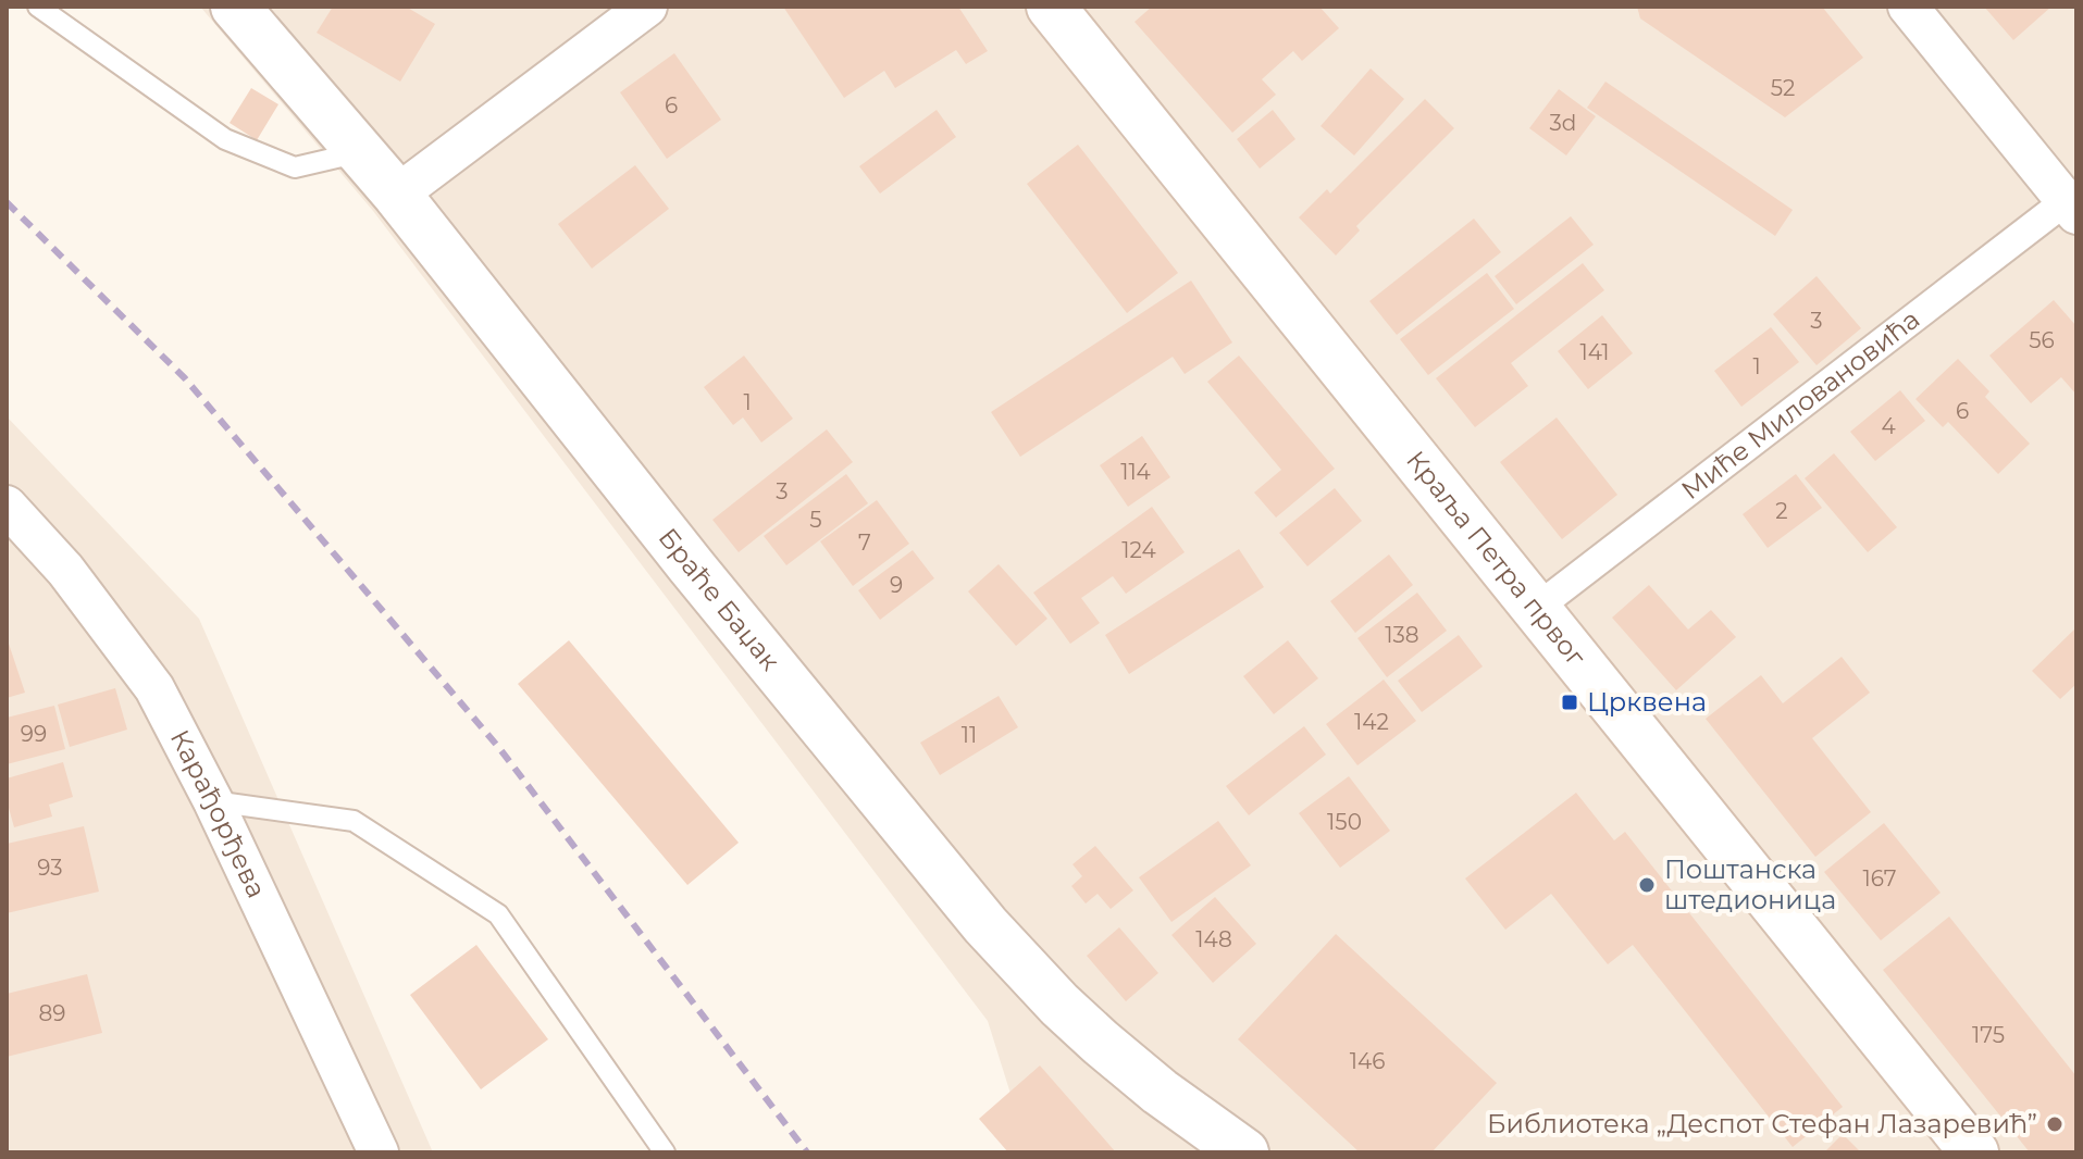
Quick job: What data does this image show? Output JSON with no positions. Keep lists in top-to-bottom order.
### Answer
{
  "streets": {
    "street": [
      "Миће Миловановића",
      "Краља Петра првог",
      "Браће Баџак",
      "Карађорђева"
    ]
  },
  "crossings": [
    ["Миће Миловановића", "Краља Петра првог"]
  ],
  "places": {
    "transit": ["Црквена"],
    "other": ["Поштанска штедионица", "Библиотека „Деспот Стефан Лазаревић”"]
  },
  "house_numbers": [
    "52",
    "6",
    "3d",
    "3",
    "56",
    "141",
    "1",
    "1",
    "6",
    "4",
    "114",
    "3",
    "2",
    "5",
    "7",
    "124",
    "9",
    "138",
    "142",
    "99",
    "11",
    "150",
    "93",
    "167",
    "148",
    "89",
    "175",
    "146"
  ]
}
